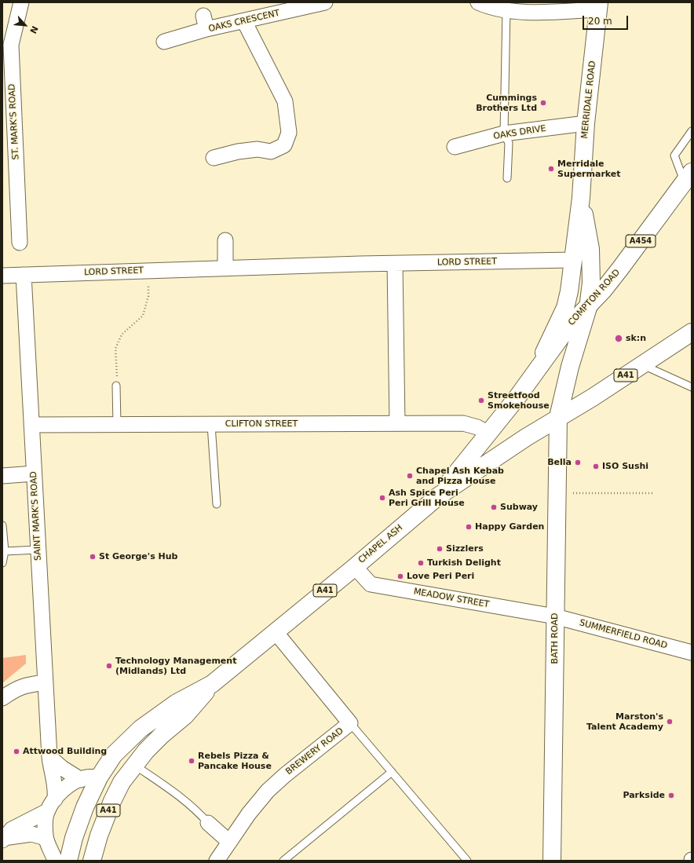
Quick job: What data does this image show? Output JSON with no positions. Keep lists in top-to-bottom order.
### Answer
{
  "streets": {
    "main road": [
      "MERRIDALE ROAD",
      "A454",
      "COMPTON ROAD",
      "A41",
      "CHAPEL ASH",
      "BATH ROAD"
    ],
    "street": [
      "OAKS CRESCENT",
      "ST. MARK'S ROAD",
      "OAKS DRIVE",
      "LORD STREET",
      "CLIFTON STREET",
      "SAINT MARK'S ROAD",
      "MEADOW STREET",
      "SUMMERFIELD ROAD",
      "BREWERY ROAD"
    ]
  },
  "crossings": [
    ["MERRIDALE ROAD", "OAKS DRIVE"],
    ["MERRIDALE ROAD", "A454"],
    ["MERRIDALE ROAD", "LORD STREET"],
    ["MERRIDALE ROAD", "COMPTON ROAD"],
    ["MERRIDALE ROAD", "BATH ROAD"],
    ["A454", "COMPTON ROAD"],
    ["A454", "CLIFTON STREET"],
    ["A454", "CHAPEL ASH"],
    ["LORD STREET", "SAINT MARK'S ROAD"],
    ["COMPTON ROAD", "BATH ROAD"],
    ["A41", "CHAPEL ASH"],
    ["A41", "BATH ROAD"],
    ["CLIFTON STREET", "SAINT MARK'S ROAD"],
    ["CHAPEL ASH", "MEADOW STREET"],
    ["CHAPEL ASH", "BATH ROAD"],
    ["CHAPEL ASH", "BREWERY ROAD"],
    ["MEADOW STREET", "SUMMERFIELD ROAD"],
    ["MEADOW STREET", "BATH ROAD"],
    ["SUMMERFIELD ROAD", "BATH ROAD"]
  ],
  "places": [
    "Cummings Brothers Ltd",
    "Merridale Supermarket",
    "sk:n",
    "Streetfood Smokehouse",
    "Bella",
    "ISO Sushi",
    "Chapel Ash Kebab and Pizza House",
    "Ash Spice Peri Peri Grill House",
    "Subway",
    "Happy Garden",
    "Sizzlers",
    "St George's Hub",
    "Turkish Delight",
    "Love Peri Peri",
    "Technology Management (Midlands) Ltd",
    "Marston's Talent Academy",
    "Attwood Building",
    "Rebels Pizza & Pancake House",
    "Parkside"
  ],
  "scale_bar": "20 m",
  "north": "bottom right"
}
